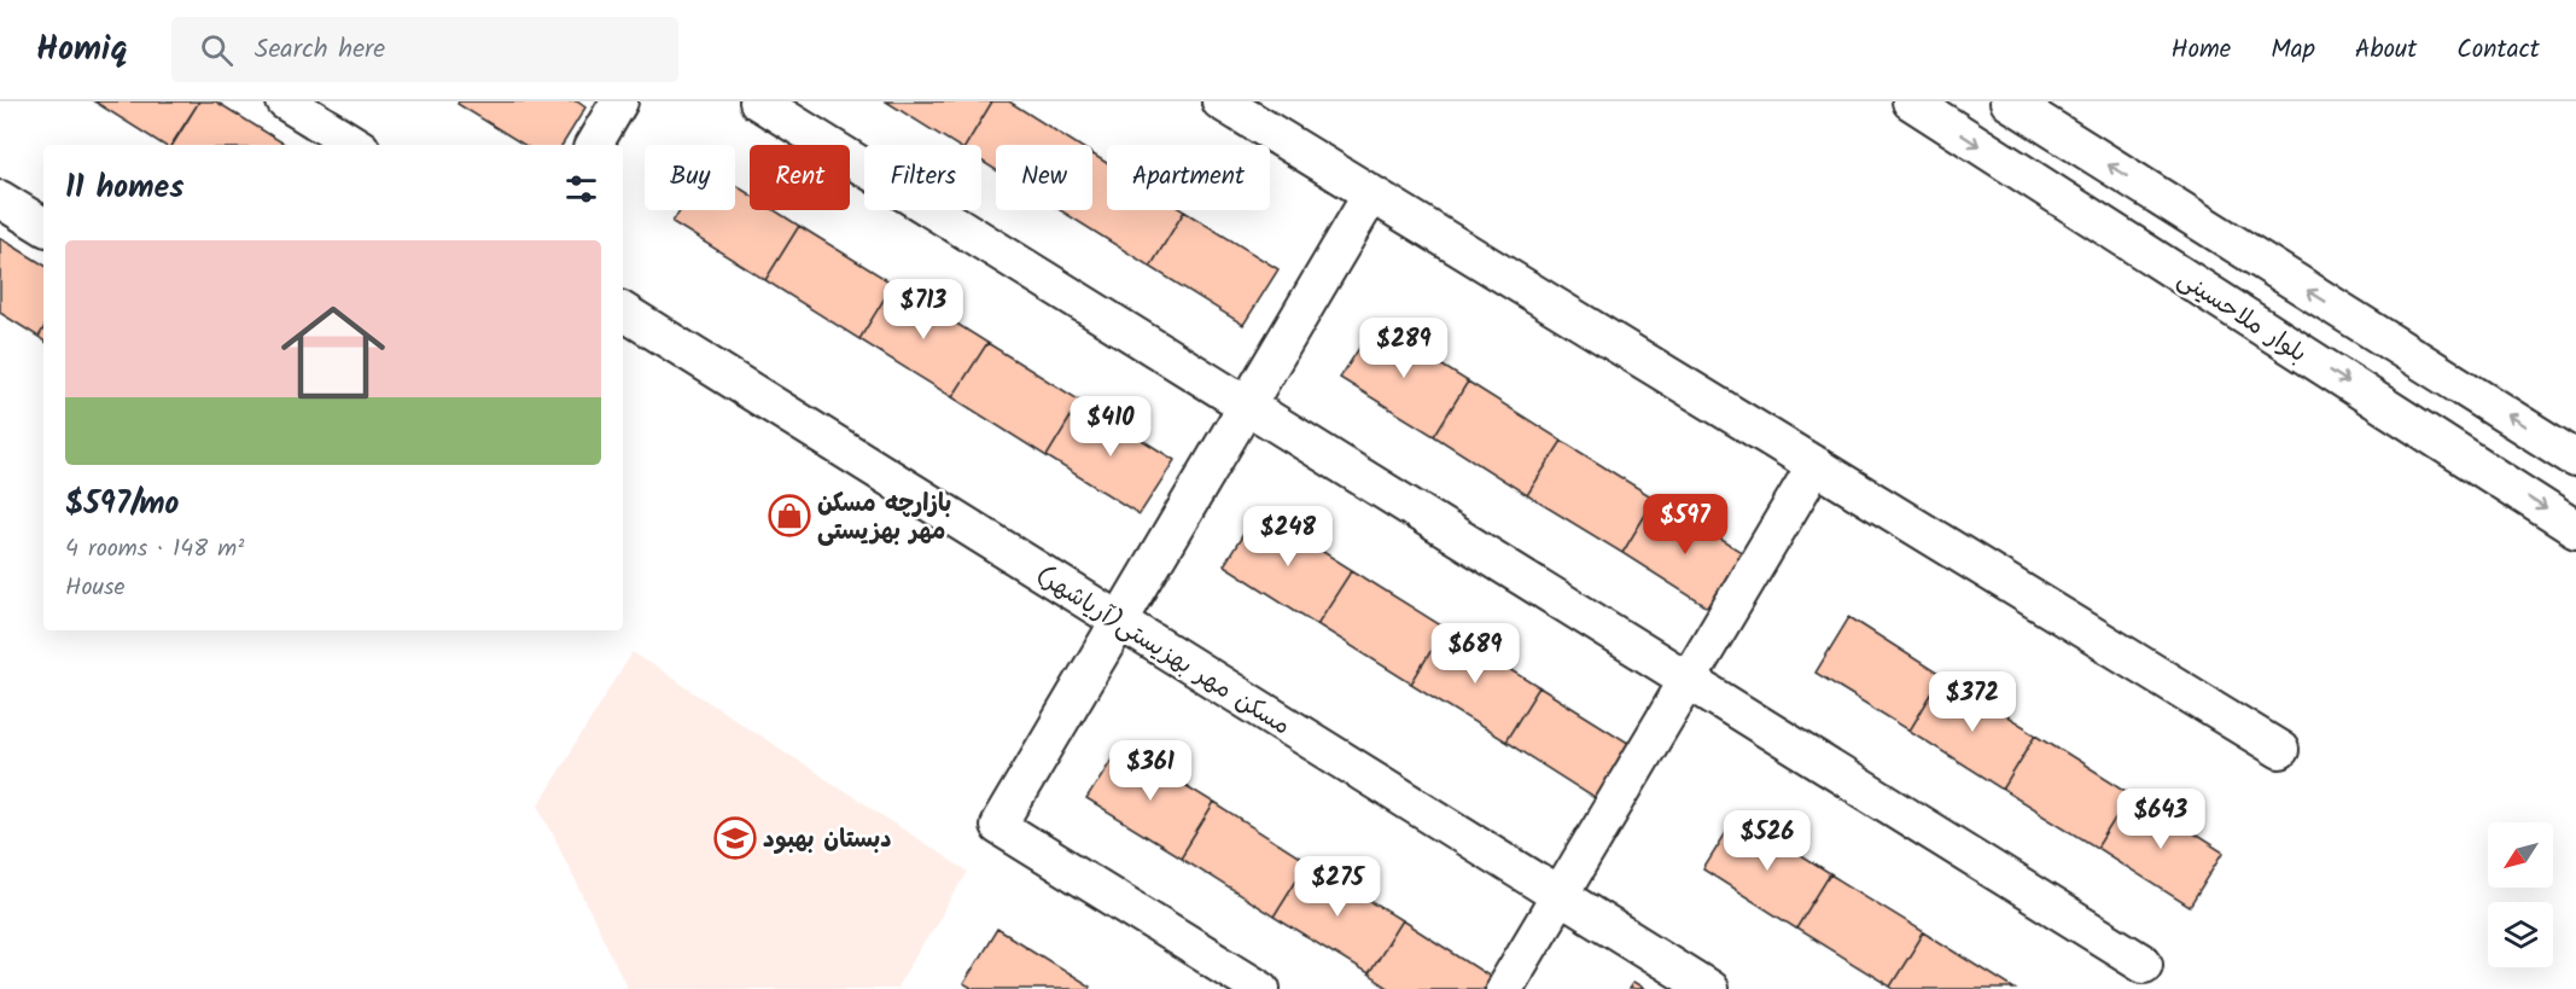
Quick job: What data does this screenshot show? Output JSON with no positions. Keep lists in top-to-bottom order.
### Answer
{
  "streets": {
    "street": ["بلوار ملاحسینی", "مسکن مهر بهزیستی(آریاشهر)"]
  },
  "places": {
    "shop": ["بازارچه مسکن مهر بهزیستی"],
    "school or university": ["دبستان بهبود"]
  },
  "north": "bottom left",
  "page": {
    "header": "Homiq",
    "search": "Search here",
    "nav": [
      "Home",
      "Map",
      "About",
      "Contact"
    ],
    "chip": [
      "Buy",
      "Rent",
      "Filters",
      "New",
      "Apartment"
    ],
    "heading": "11 homes",
    "list": [
      {
        "name": "$597/mo",
        "note": "4 rooms · 148 m² · House"
      }
    ],
    "price": [
      "$713",
      "$289",
      "$410",
      "$597",
      "$248",
      "$689",
      "$372",
      "$361",
      "$643",
      "$526",
      "$275"
    ]
  }
}
